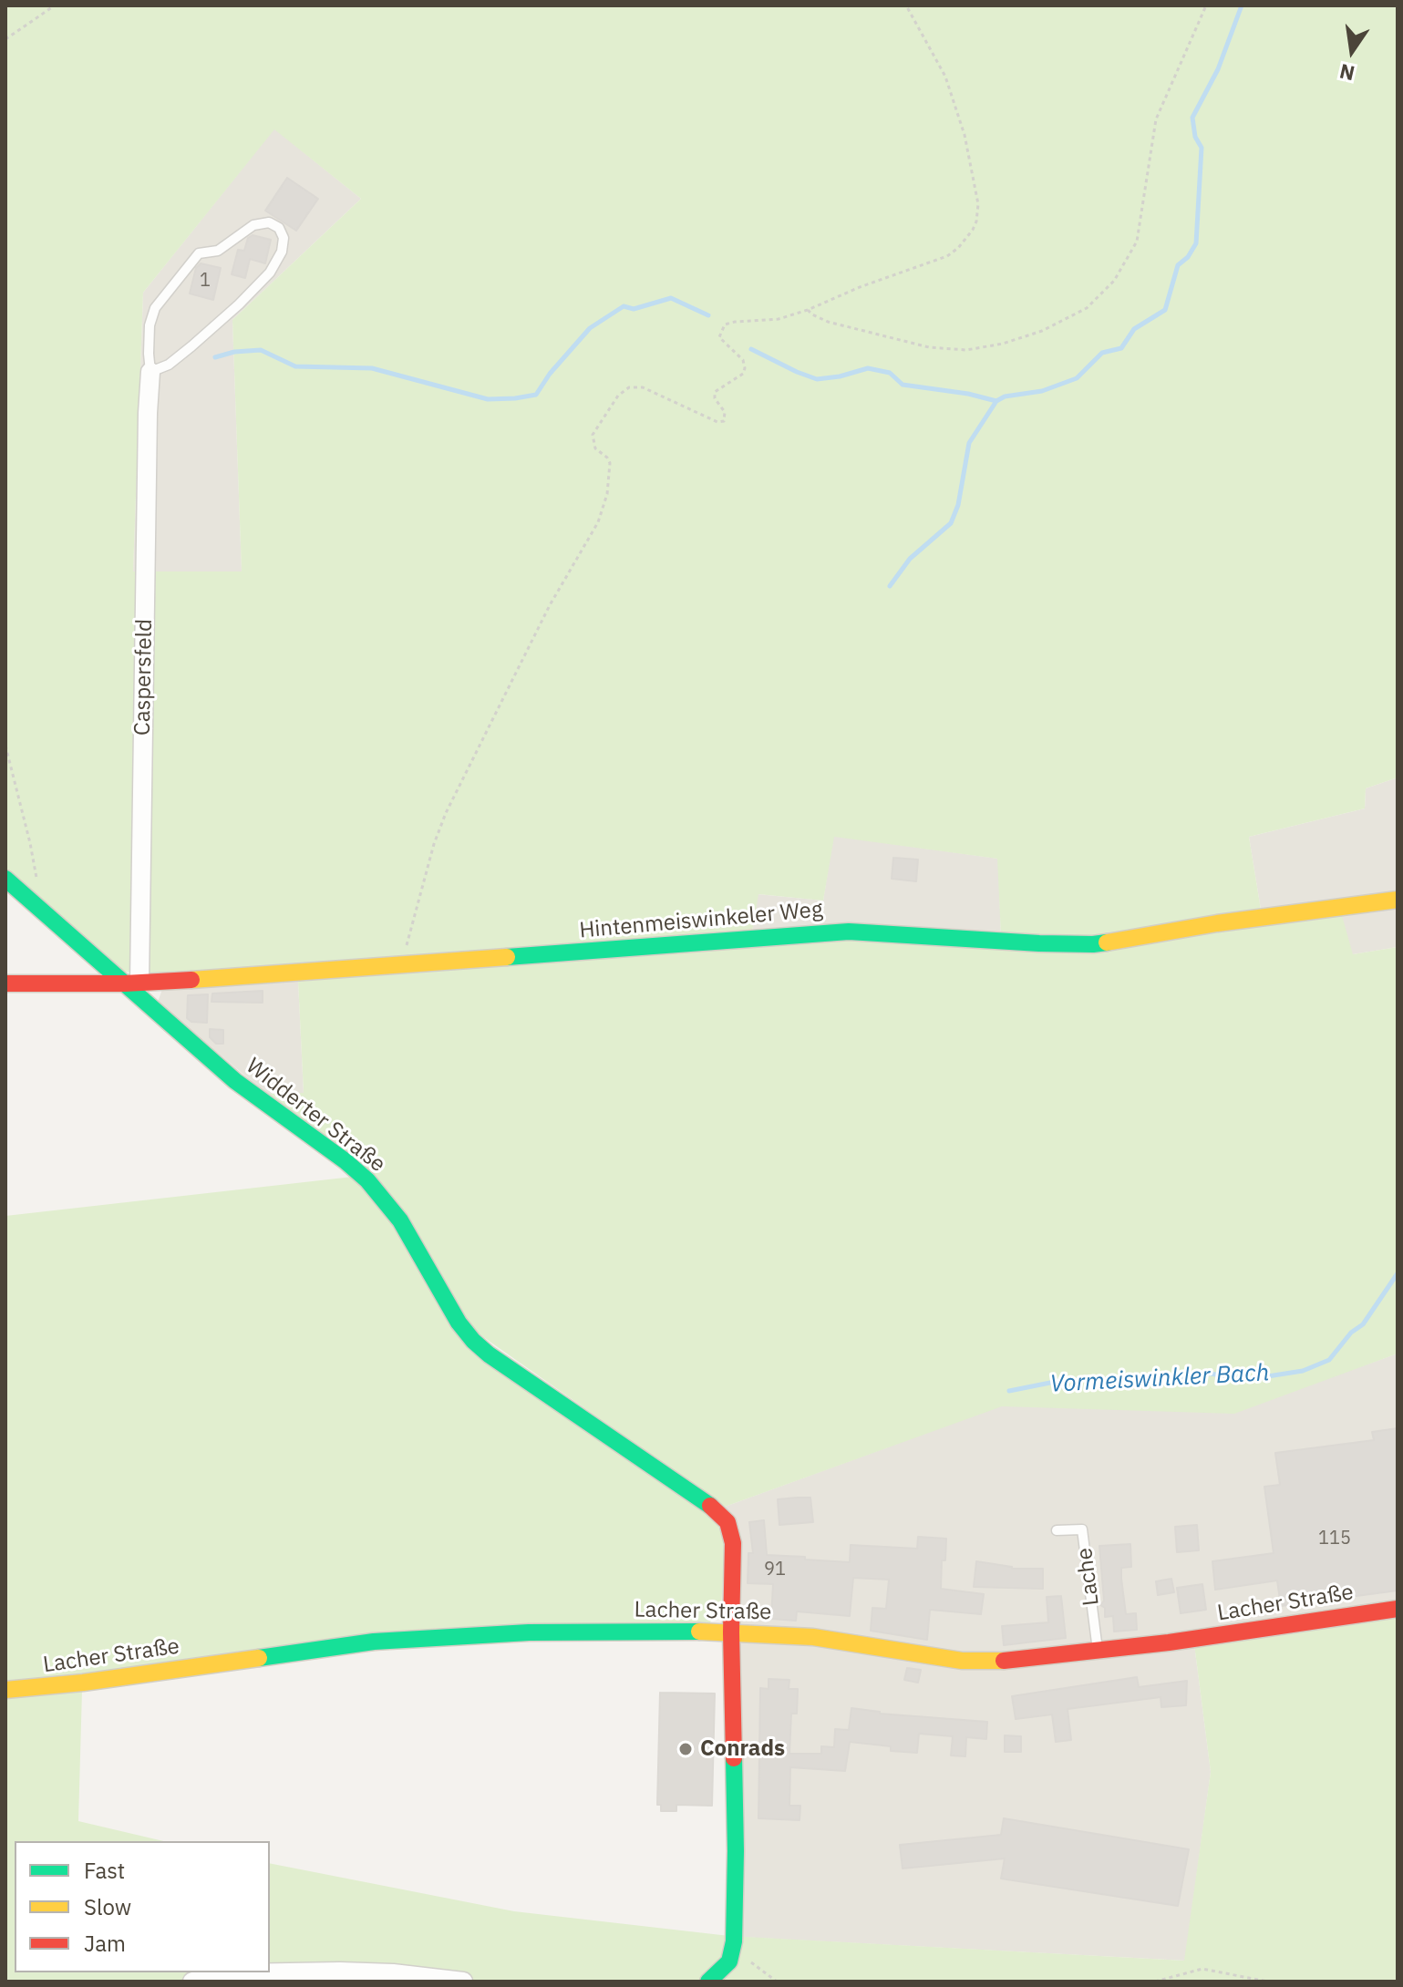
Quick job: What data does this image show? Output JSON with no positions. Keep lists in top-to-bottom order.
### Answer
{
  "streets": {
    "street": [
      "Caspersfeld",
      "Hintenmeiswinkeler Weg",
      "Widderter Straße",
      "Lacher Straße"
    ],
    "lane": ["Lache"]
  },
  "crossings": [
    ["Caspersfeld", "Hintenmeiswinkeler Weg"],
    ["Caspersfeld", "Widderter Straße"],
    ["Hintenmeiswinkeler Weg", "Widderter Straße"],
    ["Widderter Straße", "Lacher Straße"],
    ["Lache", "Lacher Straße"]
  ],
  "water": ["Vormeiswinkler Bach"],
  "places": ["Conrads"],
  "house_numbers": ["1", "115", "91"],
  "legend": ["Fast", "Slow", "Jam"],
  "north": "bottom"
}
